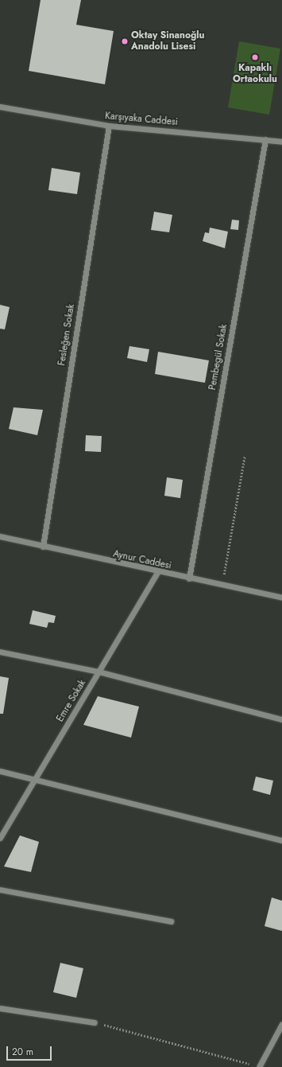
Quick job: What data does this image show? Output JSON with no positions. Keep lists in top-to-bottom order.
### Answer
{
  "streets": {
    "street": [
      "Karşıyaka Caddesi",
      "Fesleğen Sokak",
      "Pembegül Sokak",
      "Aynur Caddesi",
      "Emre Sokak"
    ]
  },
  "crossings": [
    ["Karşıyaka Caddesi", "Fesleğen Sokak"],
    ["Karşıyaka Caddesi", "Pembegül Sokak"],
    ["Fesleğen Sokak", "Aynur Caddesi"],
    ["Pembegül Sokak", "Aynur Caddesi"],
    ["Aynur Caddesi", "Emre Sokak"]
  ],
  "places": ["Oktay Sinanoğlu Anadolu Lisesi", "Kapaklı Ortaokulu"],
  "scale_bar": "20 m"
}
